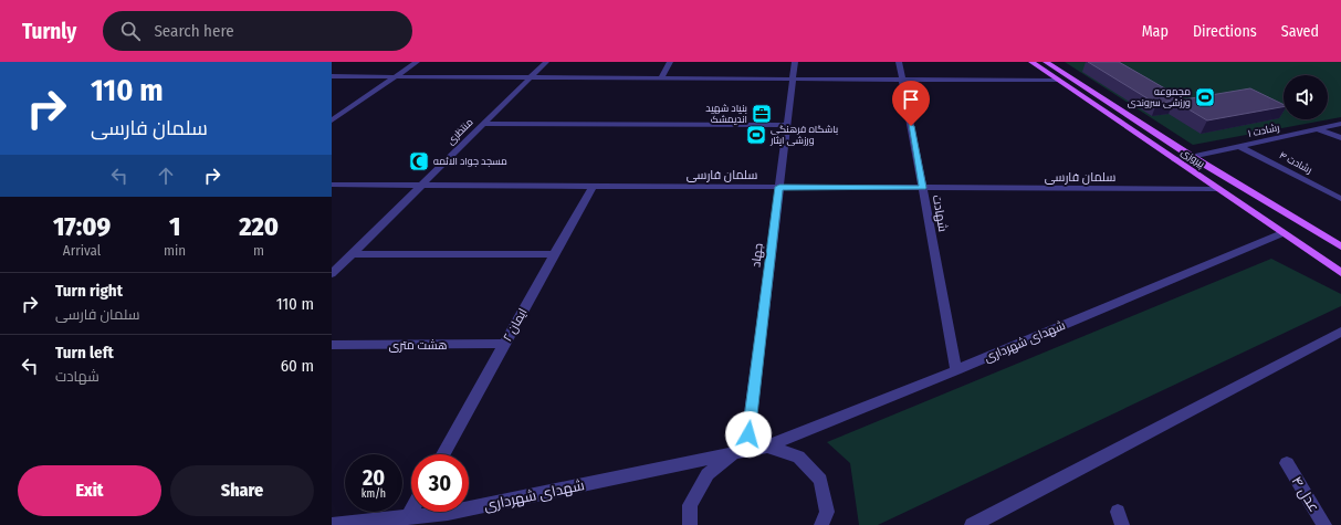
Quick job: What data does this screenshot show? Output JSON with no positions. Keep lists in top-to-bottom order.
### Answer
{
  "streets": {
    "main road": ["پیروزی"],
    "street": [
      "رشادت ۱",
      "منتظری",
      "رشادت ۴",
      "سلمان فارسی",
      "شهادت",
      "جهاد",
      "ایمان ۲",
      "شهدای شهرداری",
      "هشت متری",
      "عدل ۴"
    ]
  },
  "crossings": [
    ["رشادت ۱", "پیروزی"],
    ["رشادت ۱", "رشادت ۴"],
    ["منتظری", "سلمان فارسی"],
    ["پیروزی", "سلمان فارسی"],
    ["پیروزی", "شهدای شهرداری"],
    ["سلمان فارسی", "شهادت"],
    ["سلمان فارسی", "جهاد"],
    ["سلمان فارسی", "ایمان ۲"],
    ["شهادت", "شهدای شهرداری"],
    ["جهاد", "شهدای شهرداری"],
    ["ایمان ۲", "هشت متری"]
  ],
  "places": {
    "sports": ["مجموعه ورزشی سروندی", "باشگاه فرهنگی ورزشی ایثار"],
    "office": ["بنیاد شهید اندیمشک"],
    "mosque": ["مسجد جواد الائمه"]
  },
  "page": {
    "header": "Turnly",
    "search": "Search here",
    "nav": ["Map", "Directions", "Saved"],
    "turn": ["110 m", "سلمان فارسی"],
    "eta": [
      "17:09",
      "Arrival",
      "1",
      "min",
      "220",
      "m"
    ],
    "list": [
      {
        "name": "Turn right",
        "note": "سلمان فارسی",
        "value": "110 m"
      },
      {
        "name": "Turn left",
        "note": "شهادت",
        "value": "60 m"
      }
    ],
    "speed": "20 km/h",
    "limit": "30",
    "buttons": ["Exit", "Share"]
  }
}
